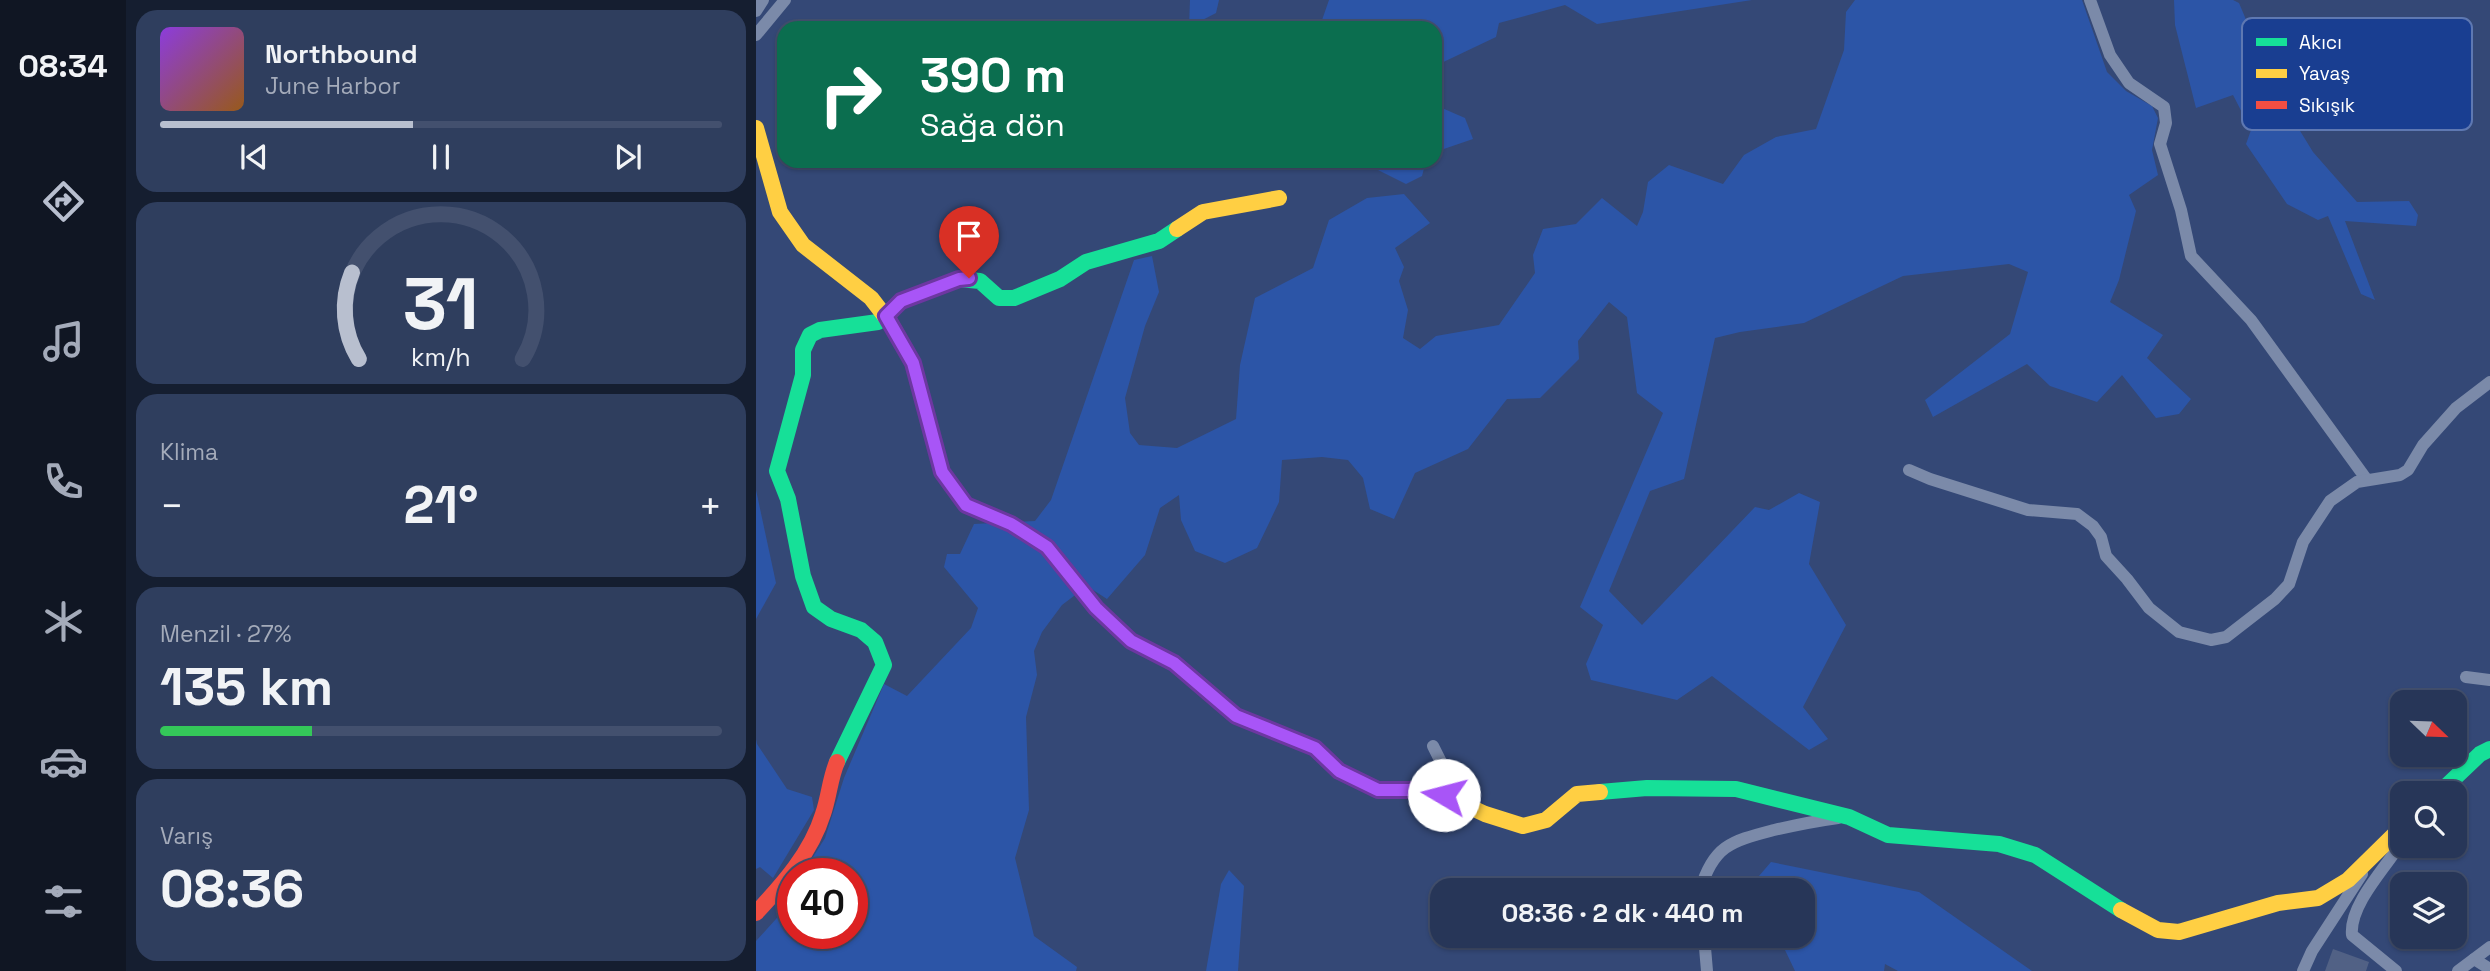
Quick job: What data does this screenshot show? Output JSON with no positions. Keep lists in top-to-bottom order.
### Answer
{
  "legend": ["Akıcı", "Yavaş", "Sıkışık"],
  "north": "bottom right",
  "page": {
    "tabs": "08:34",
    "turn": ["390 m", "Sağa dön"],
    "song": ["Northbound", "June Harbor"],
    "tile": [
      "Klima",
      ["Menzil · 27%", "135 km"],
      ["Varış", "08:36"]
    ],
    "heat": ["−", "21°", "+"],
    "limit": "40",
    "trip": "08:36 · 2 dk · 440 m",
    "gauge": ["31", "km/h"]
  }
}
